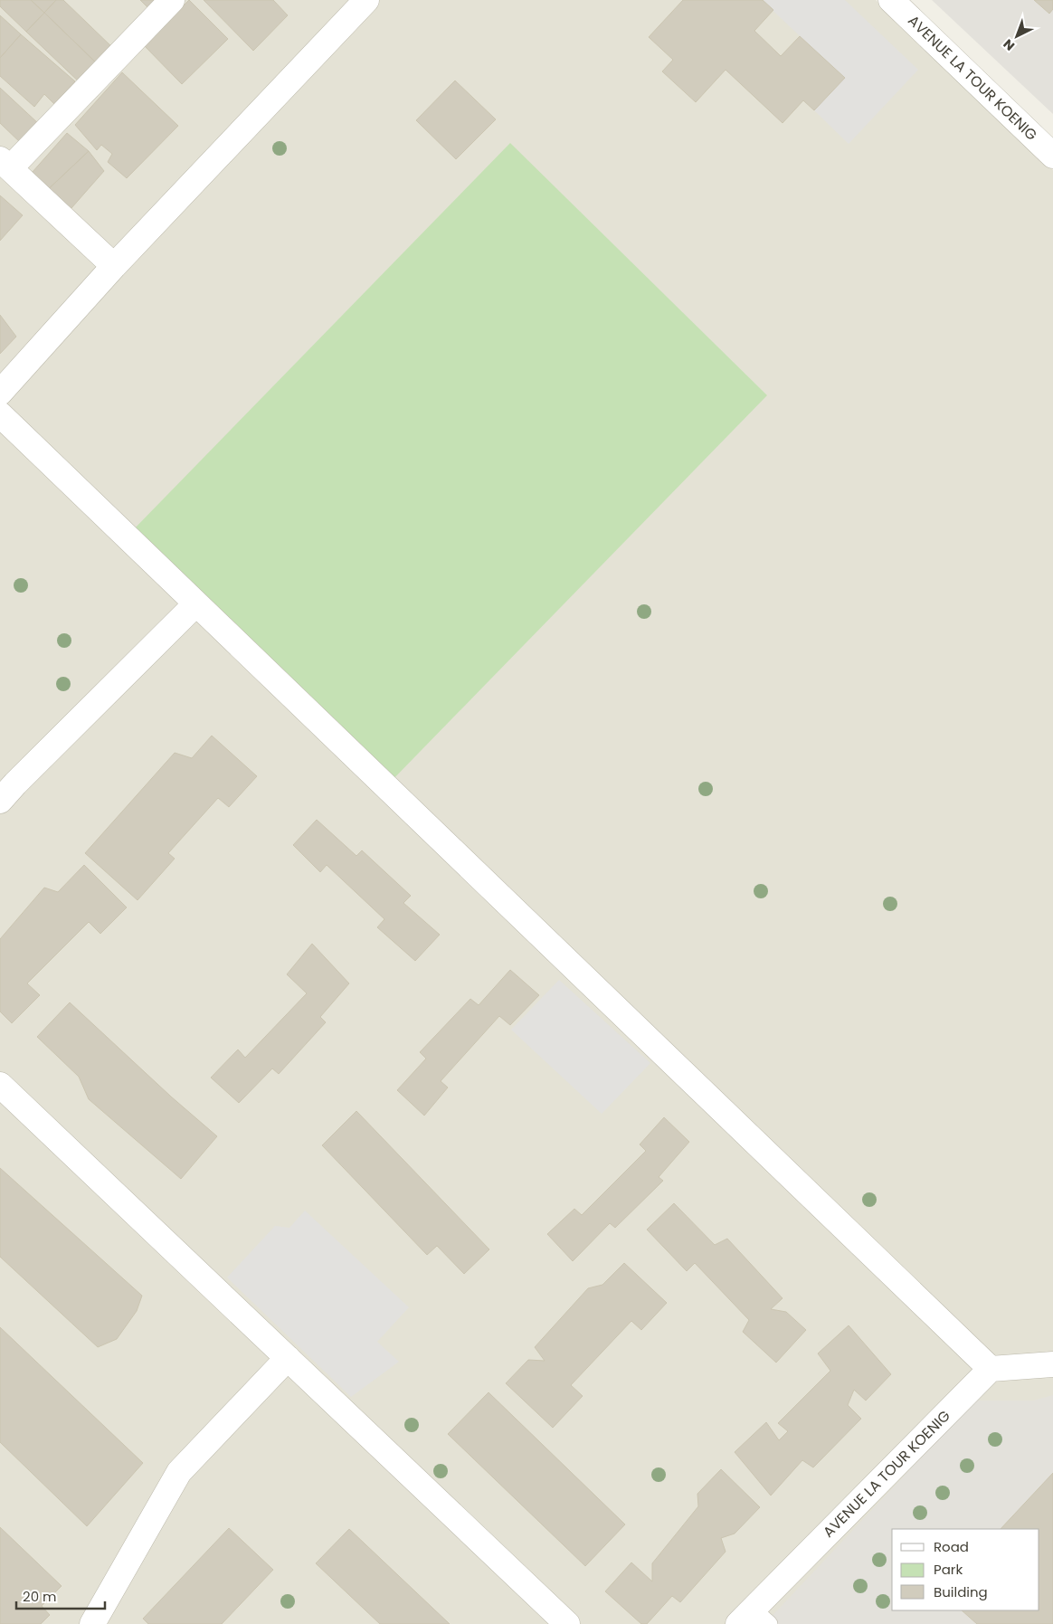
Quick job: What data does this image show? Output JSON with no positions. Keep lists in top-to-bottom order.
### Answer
{
  "streets": {
    "street": ["AVENUE LA TOUR KOENIG"]
  },
  "legend": ["Road", "Park", "Building"],
  "scale_bar": "20 m",
  "north": "bottom left"
}
